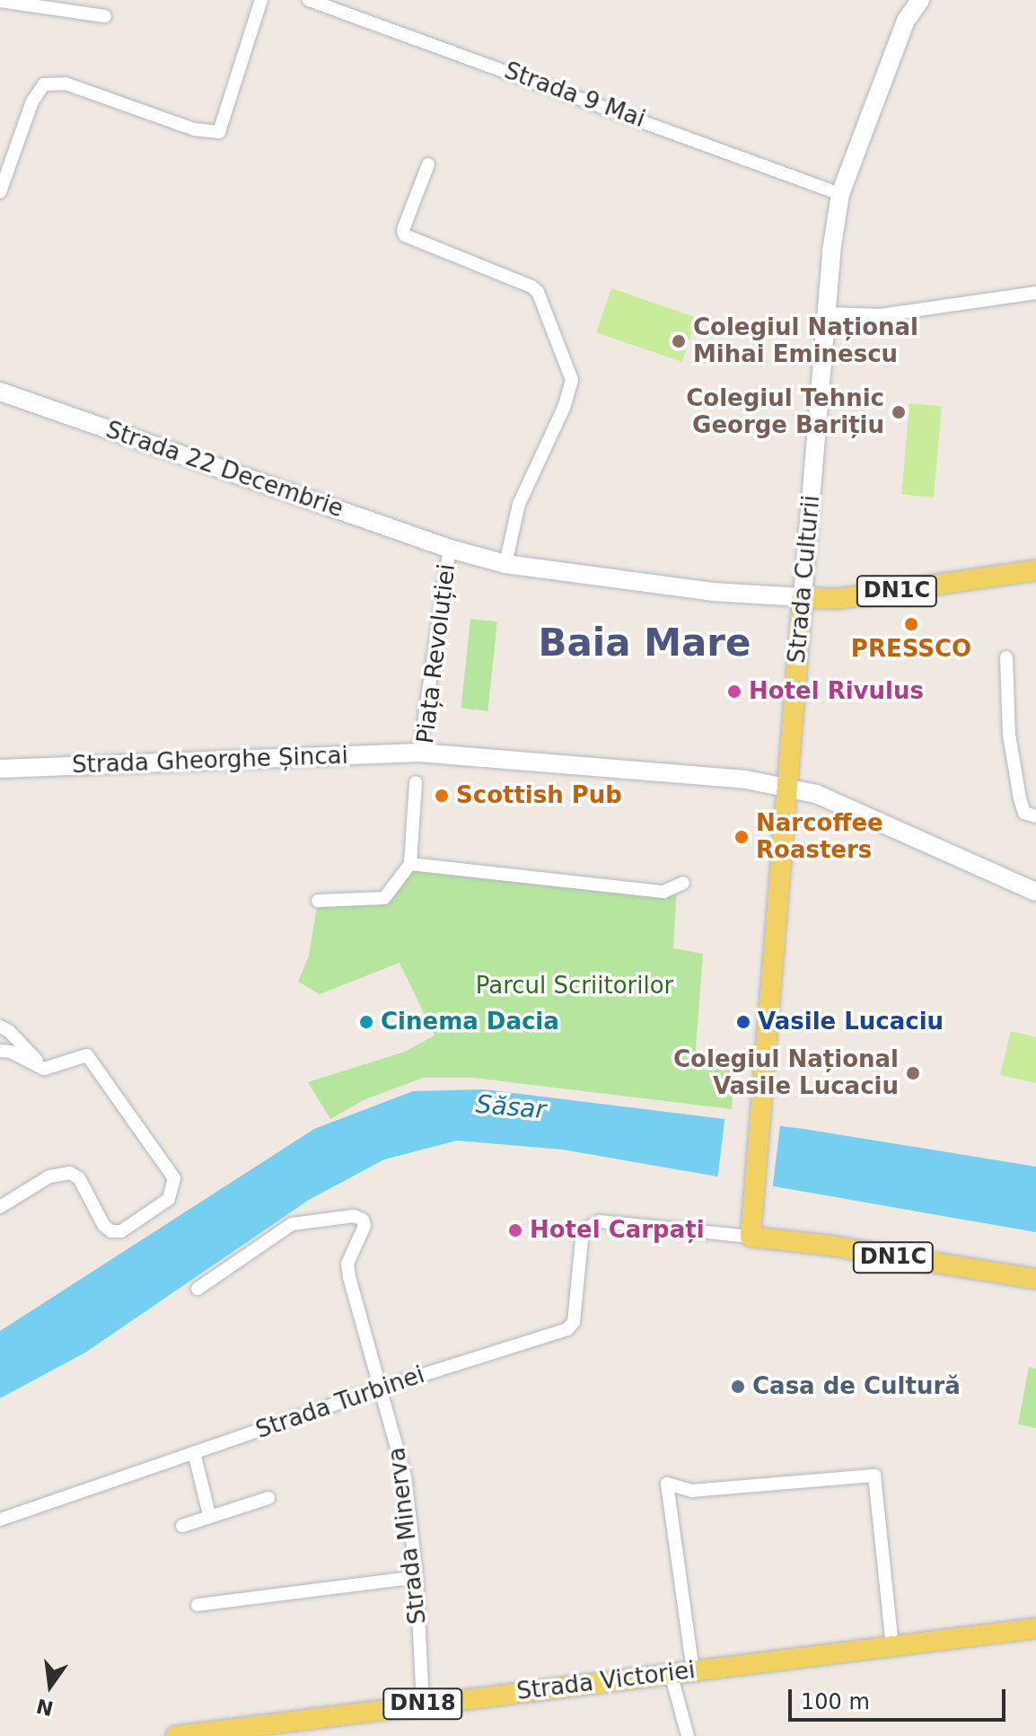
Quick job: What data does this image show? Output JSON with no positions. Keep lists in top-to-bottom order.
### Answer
{
  "streets": {
    "main road": [
      "Strada 22 Decembrie",
      "Strada Culturii",
      "DN1C",
      "Piața Revoluției",
      "Strada Gheorghe Șincai",
      "Strada Victoriei",
      "DN18"
    ],
    "street": ["Strada 9 Mai", "Strada Turbinei", "Strada Minerva"]
  },
  "crossings": [
    ["Strada 9 Mai", "Strada Culturii"],
    ["Strada 22 Decembrie", "Piața Revoluției"],
    ["Strada Culturii", "DN1C"],
    ["Strada Culturii", "Piața Revoluției"],
    ["Strada Culturii", "Strada Turbinei"],
    ["DN1C", "Piața Revoluției"],
    ["DN1C", "Strada Turbinei"],
    ["Piața Revoluției", "Strada Gheorghe Șincai"],
    ["Strada Turbinei", "Strada Minerva"],
    ["Strada Minerva", "Strada Victoriei"]
  ],
  "districts": ["Baia Mare"],
  "water": ["Săsar"],
  "parks": ["Parcul Scriitorilor"],
  "places": [
    "Colegiul Național Mihai Eminescu",
    "Colegiul Tehnic George Barițiu",
    "PRESSCO",
    "Hotel Rivulus",
    "Scottish Pub",
    "Narcoffee Roasters",
    "Cinema Dacia",
    "Vasile Lucaciu",
    "Colegiul Național Vasile Lucaciu",
    "Hotel Carpați",
    "Casa de Cultură"
  ],
  "scale_bar": "100 m",
  "north": "bottom"
}
